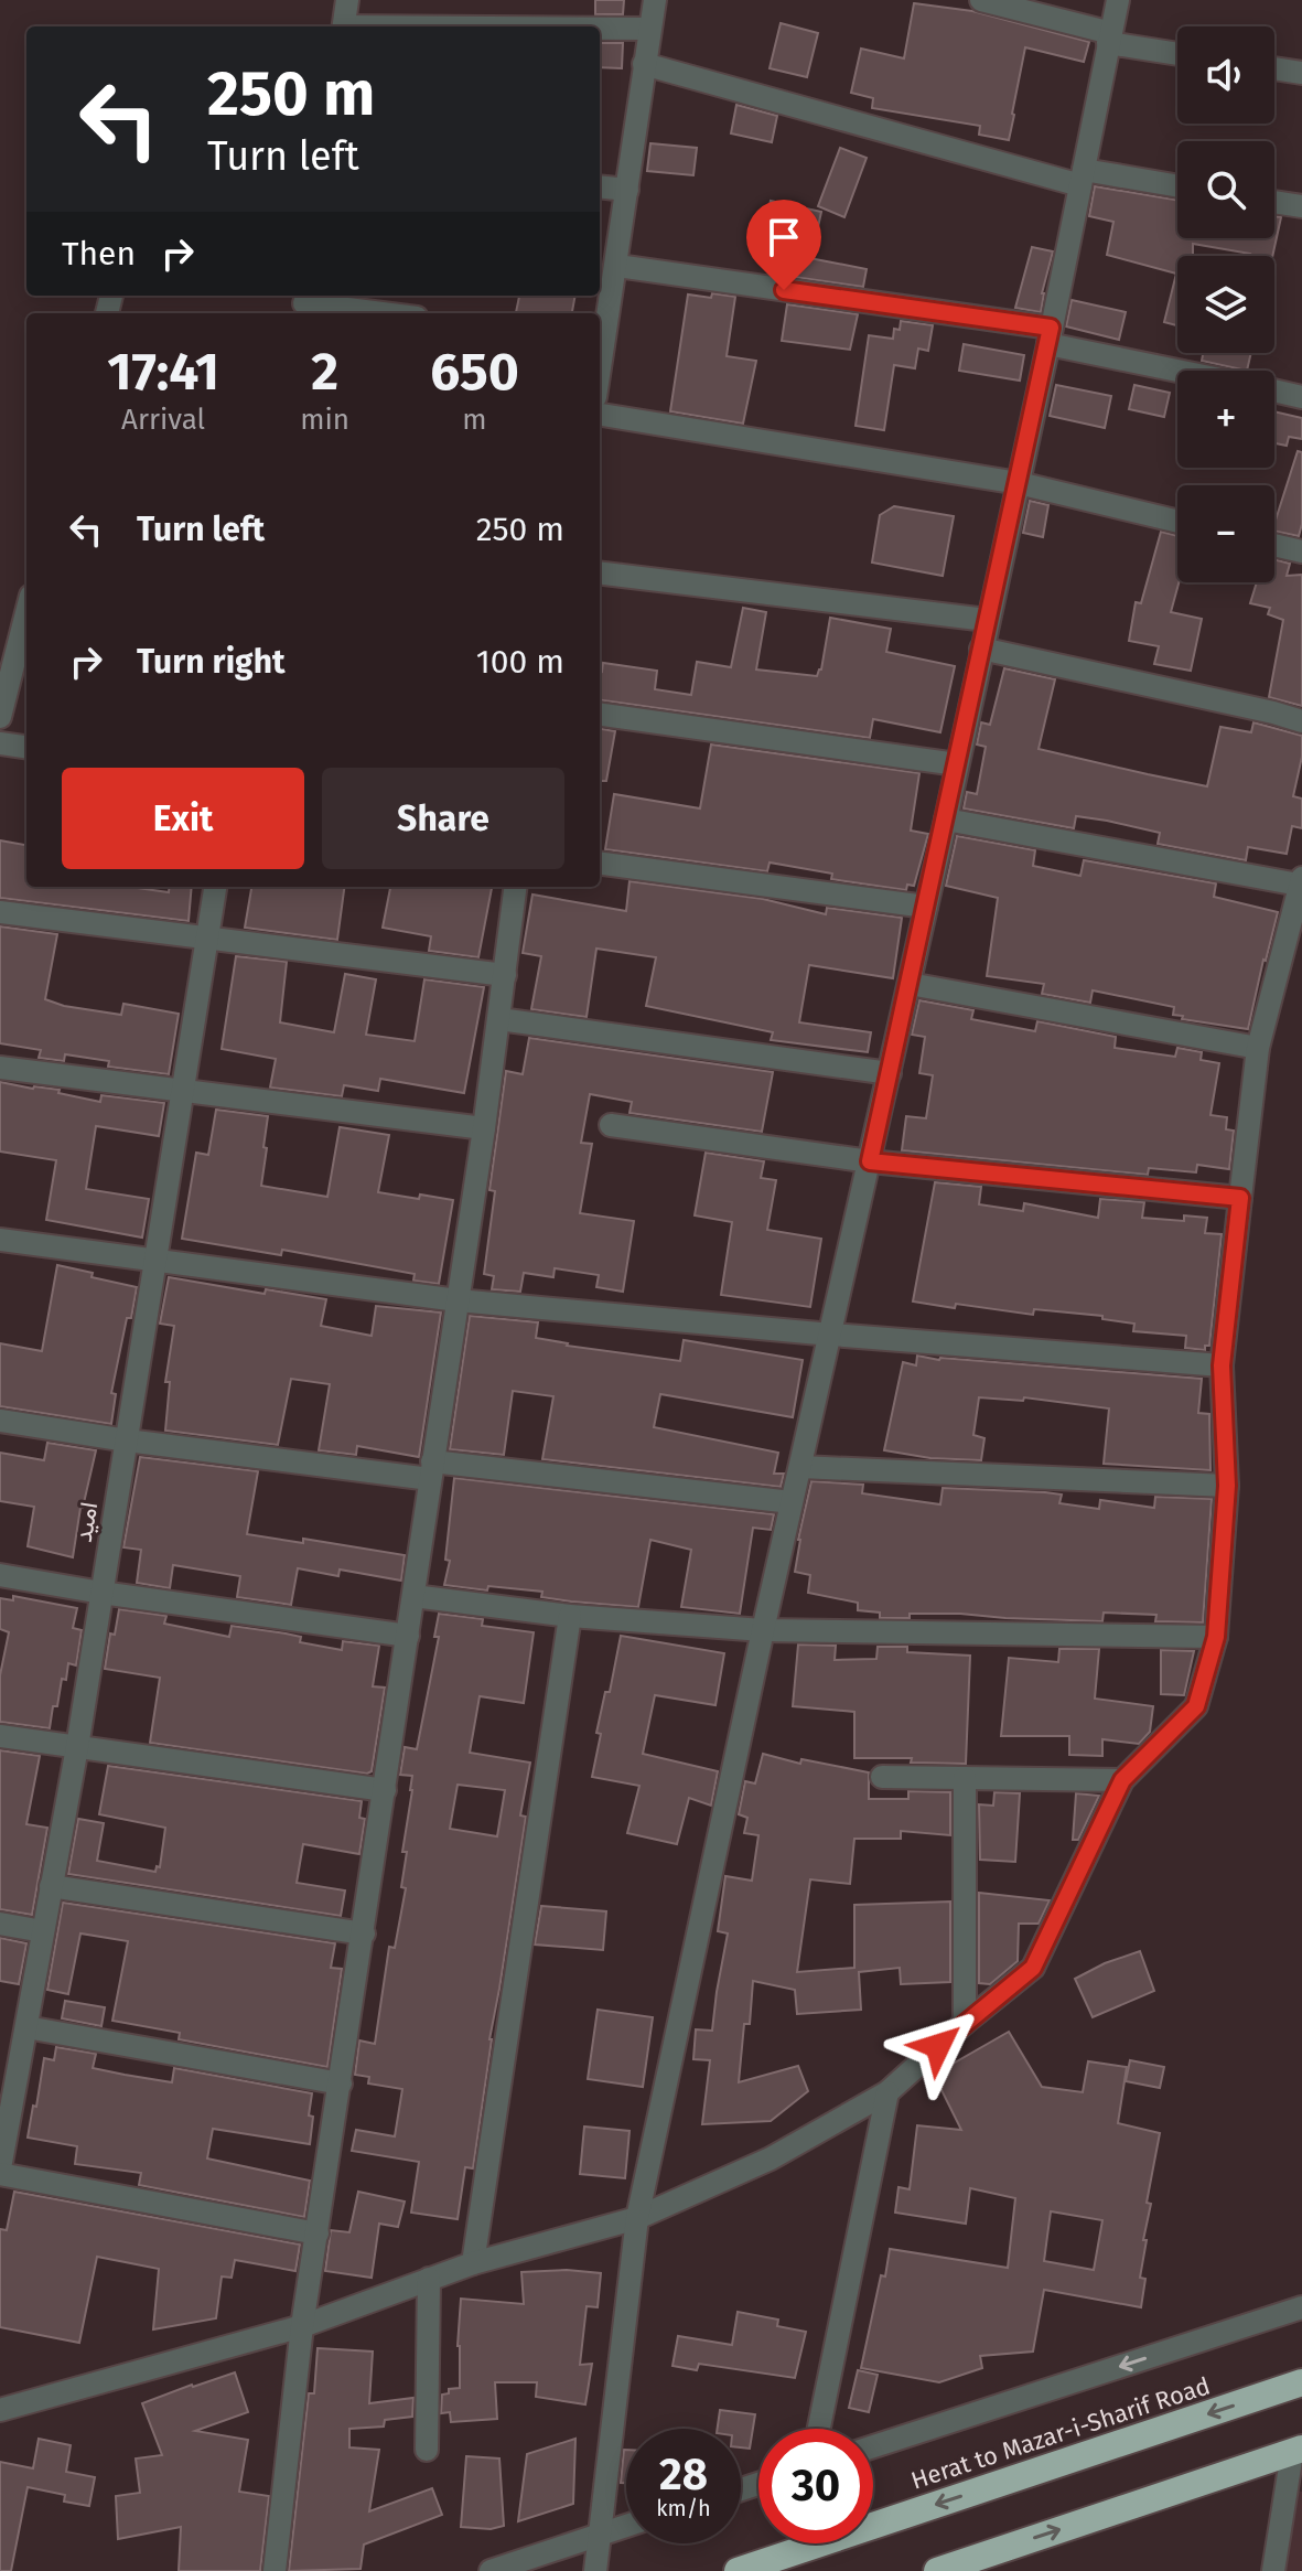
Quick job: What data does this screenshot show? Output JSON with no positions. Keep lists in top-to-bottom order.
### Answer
{
  "streets": {
    "highway": ["Herat to Mazar-i-Sharif Road"],
    "street": ["امید"]
  },
  "page": {
    "map_buttons": ["+", "−"],
    "turn": ["250 m", "Turn left"],
    "then": "Then",
    "eta": [
      "17:41",
      "Arrival",
      "2",
      "min",
      "650",
      "m"
    ],
    "list": [
      {
        "name": "Turn left",
        "value": "250 m"
      },
      {
        "name": "Turn right",
        "value": "100 m"
      }
    ],
    "buttons": ["Exit", "Share"],
    "speed": "28 km/h",
    "limit": "30"
  }
}
